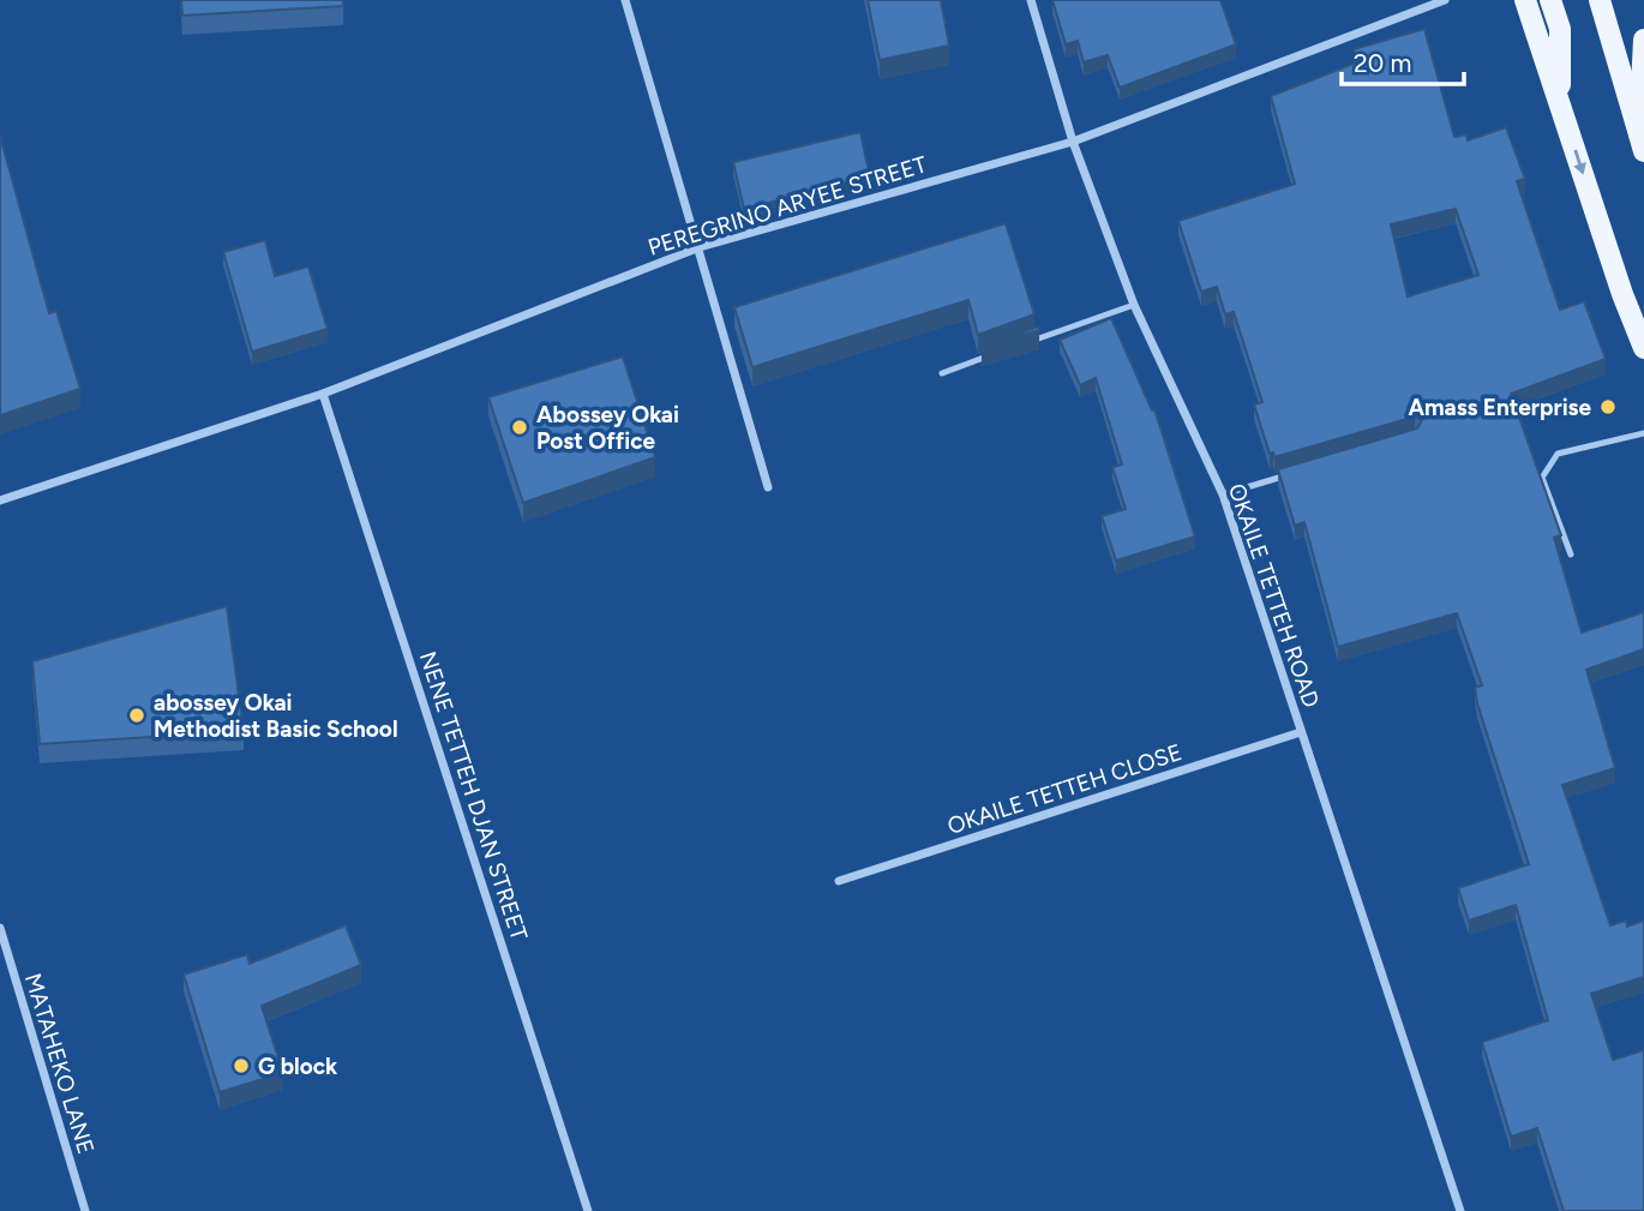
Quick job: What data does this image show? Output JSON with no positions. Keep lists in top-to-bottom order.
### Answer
{
  "streets": {
    "street": [
      "PEREGRINO ARYEE STREET",
      "OKAILE TETTEH ROAD",
      "OKAILE TETTEH CLOSE",
      "NENE TETTEH DJAN STREET",
      "MATAHEKO LANE"
    ]
  },
  "crossings": [
    ["PEREGRINO ARYEE STREET", "OKAILE TETTEH ROAD"],
    ["PEREGRINO ARYEE STREET", "NENE TETTEH DJAN STREET"],
    ["OKAILE TETTEH ROAD", "OKAILE TETTEH CLOSE"]
  ],
  "places": [
    "Amass Enterprise",
    "Abossey Okai Post Office",
    "abossey Okai Methodist Basic School",
    "G block"
  ],
  "scale_bar": "20 m"
}
